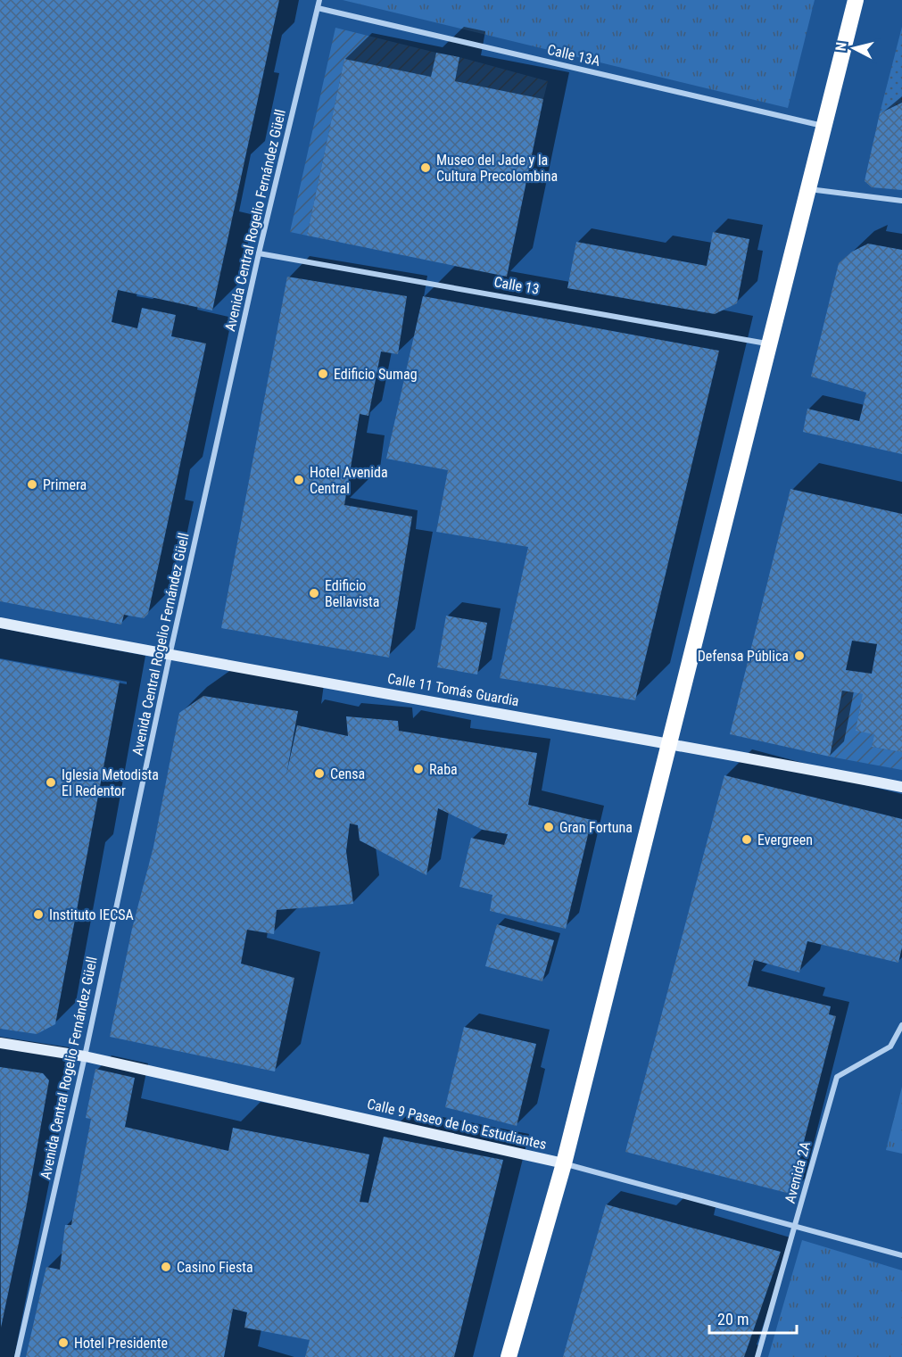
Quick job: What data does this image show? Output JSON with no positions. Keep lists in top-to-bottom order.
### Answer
{
  "streets": {
    "street": [
      "Calle 13A",
      "Avenida Central Rogelio Fernández Güell",
      "Calle 13",
      "Calle 11 Tomás Guardia",
      "Calle 9 Paseo de los Estudiantes",
      "Avenida 2A"
    ]
  },
  "crossings": [
    ["Calle 13A", "Avenida Central Rogelio Fernández Güell"],
    ["Avenida Central Rogelio Fernández Güell", "Calle 13"],
    ["Avenida Central Rogelio Fernández Güell", "Calle 11 Tomás Guardia"],
    ["Avenida Central Rogelio Fernández Güell", "Calle 9 Paseo de los Estudiantes"],
    ["Calle 9 Paseo de los Estudiantes", "Avenida 2A"]
  ],
  "places": [
    "Museo del Jade y la Cultura Precolombina",
    "Edificio Sumag",
    "Hotel Avenida Central",
    "Primera",
    "Edificio Bellavista",
    "Defensa Pública",
    "Raba",
    "Censa",
    "Iglesia Metodista El Redentor",
    "Gran Fortuna",
    "Evergreen",
    "Instituto IECSA",
    "Casino Fiesta",
    "Hotel Presidente"
  ],
  "scale_bar": "20 m",
  "north": "left"
}
